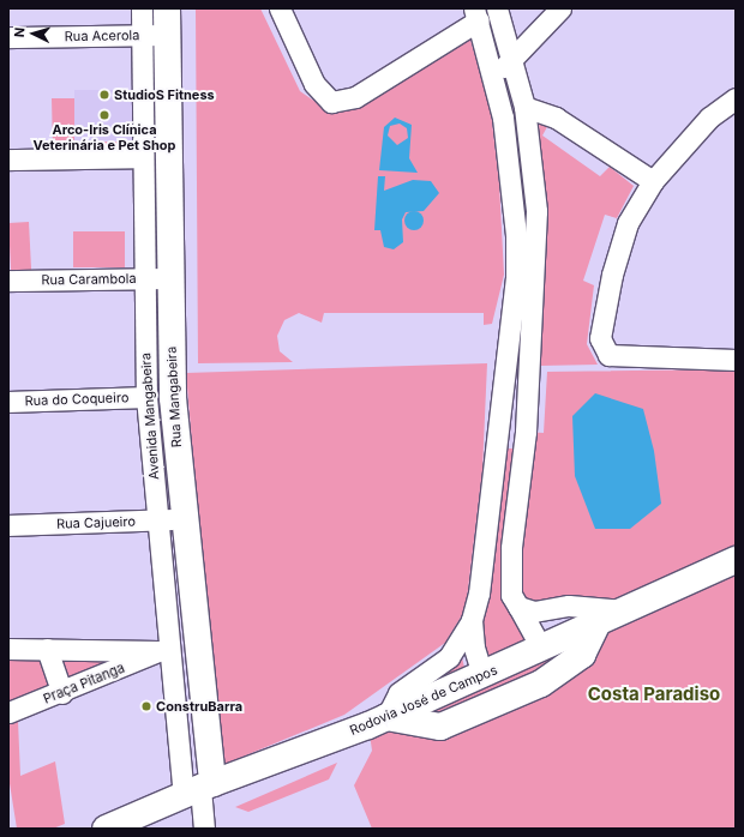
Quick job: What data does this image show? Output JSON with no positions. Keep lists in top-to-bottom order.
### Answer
{
  "streets": {
    "street": [
      "Rua Acerola",
      "Rua Carambola",
      "Rua Mangabeira",
      "Rua do Coqueiro",
      "Avenida Mangabeira",
      "Rua Cajueiro",
      "Praça Pitanga",
      "Rodovia José de Campos"
    ]
  },
  "crossings": [
    ["Rua Acerola", "Rua Mangabeira"],
    ["Rua Acerola", "Avenida Mangabeira"],
    ["Rua Carambola", "Rua Mangabeira"],
    ["Rua Carambola", "Avenida Mangabeira"],
    ["Rua Mangabeira", "Avenida Mangabeira"],
    ["Rua Mangabeira", "Rua Cajueiro"],
    ["Rua Mangabeira", "Rodovia José de Campos"],
    ["Rua do Coqueiro", "Avenida Mangabeira"],
    ["Avenida Mangabeira", "Rua Cajueiro"],
    ["Avenida Mangabeira", "Praça Pitanga"],
    ["Avenida Mangabeira", "Rodovia José de Campos"]
  ],
  "districts": ["Costa Paradiso"],
  "places": ["StudioS Fitness", "Arco-Iris Clínica Veterinária e Pet Shop", "ConstruBarra"],
  "north": "left"
}
